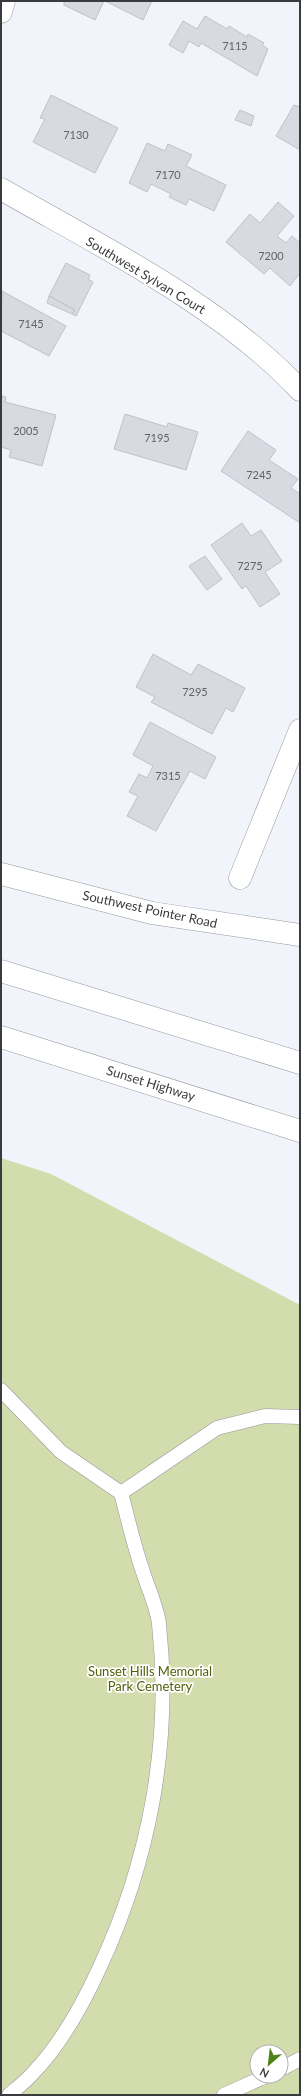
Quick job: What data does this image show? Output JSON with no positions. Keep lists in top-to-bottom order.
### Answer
{
  "streets": {
    "main road": ["Southwest Sylvan Court", "Southwest Pointer Road", "Sunset Highway"]
  },
  "parks": ["Sunset Hills Memorial Park Cemetery"],
  "house_numbers": [
    "7115",
    "7130",
    "7170",
    "7200",
    "7145",
    "2005",
    "7195",
    "7245",
    "7275",
    "7295",
    "7315"
  ],
  "north": "bottom left"
}
